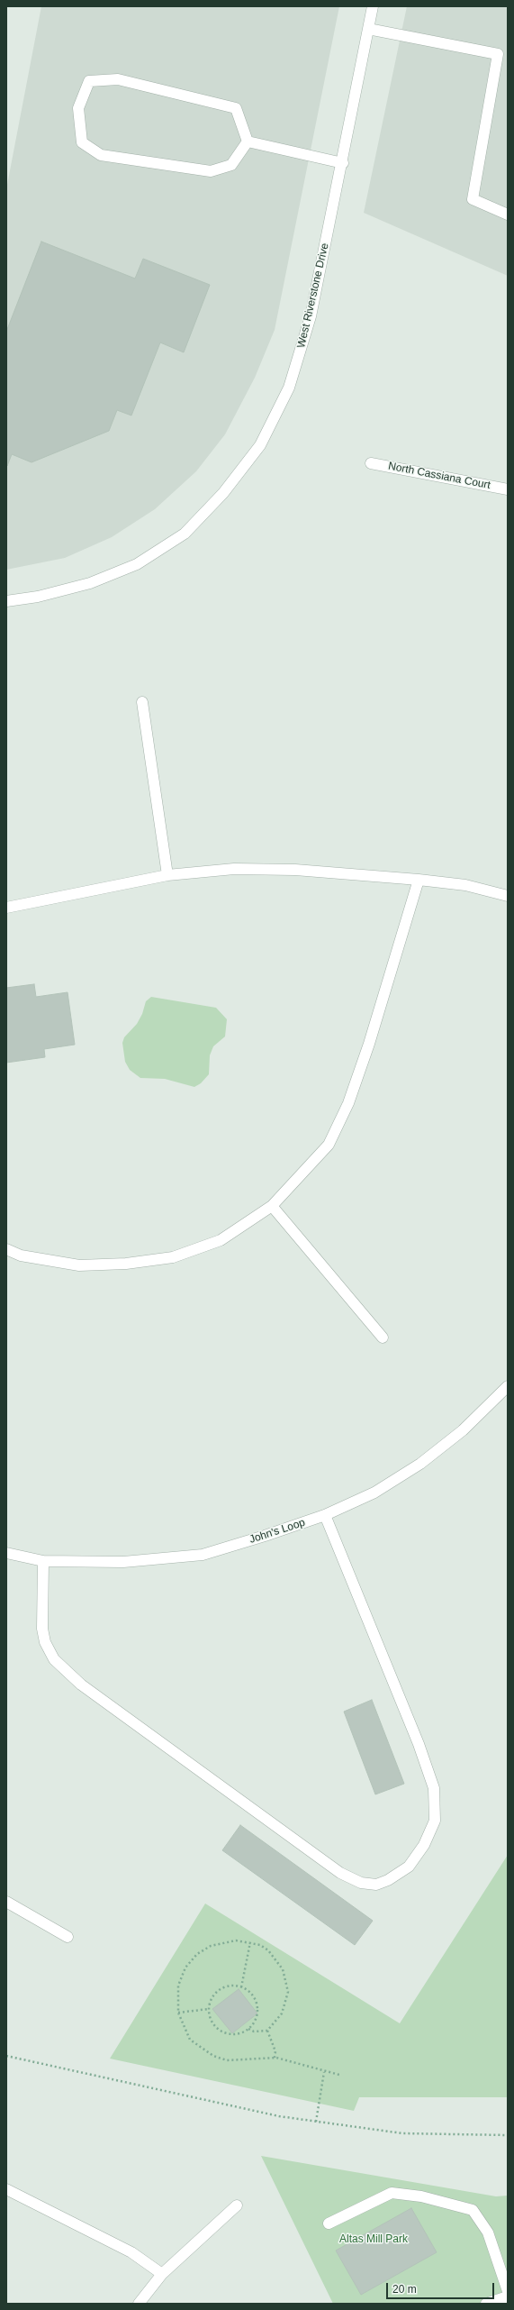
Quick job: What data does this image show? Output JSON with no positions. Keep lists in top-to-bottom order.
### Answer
{
  "streets": {
    "street": ["West Riverstone Drive", "North Cassiana Court", "John's Loop"]
  },
  "parks": ["Altas Mill Park"],
  "scale_bar": "20 m"
}
